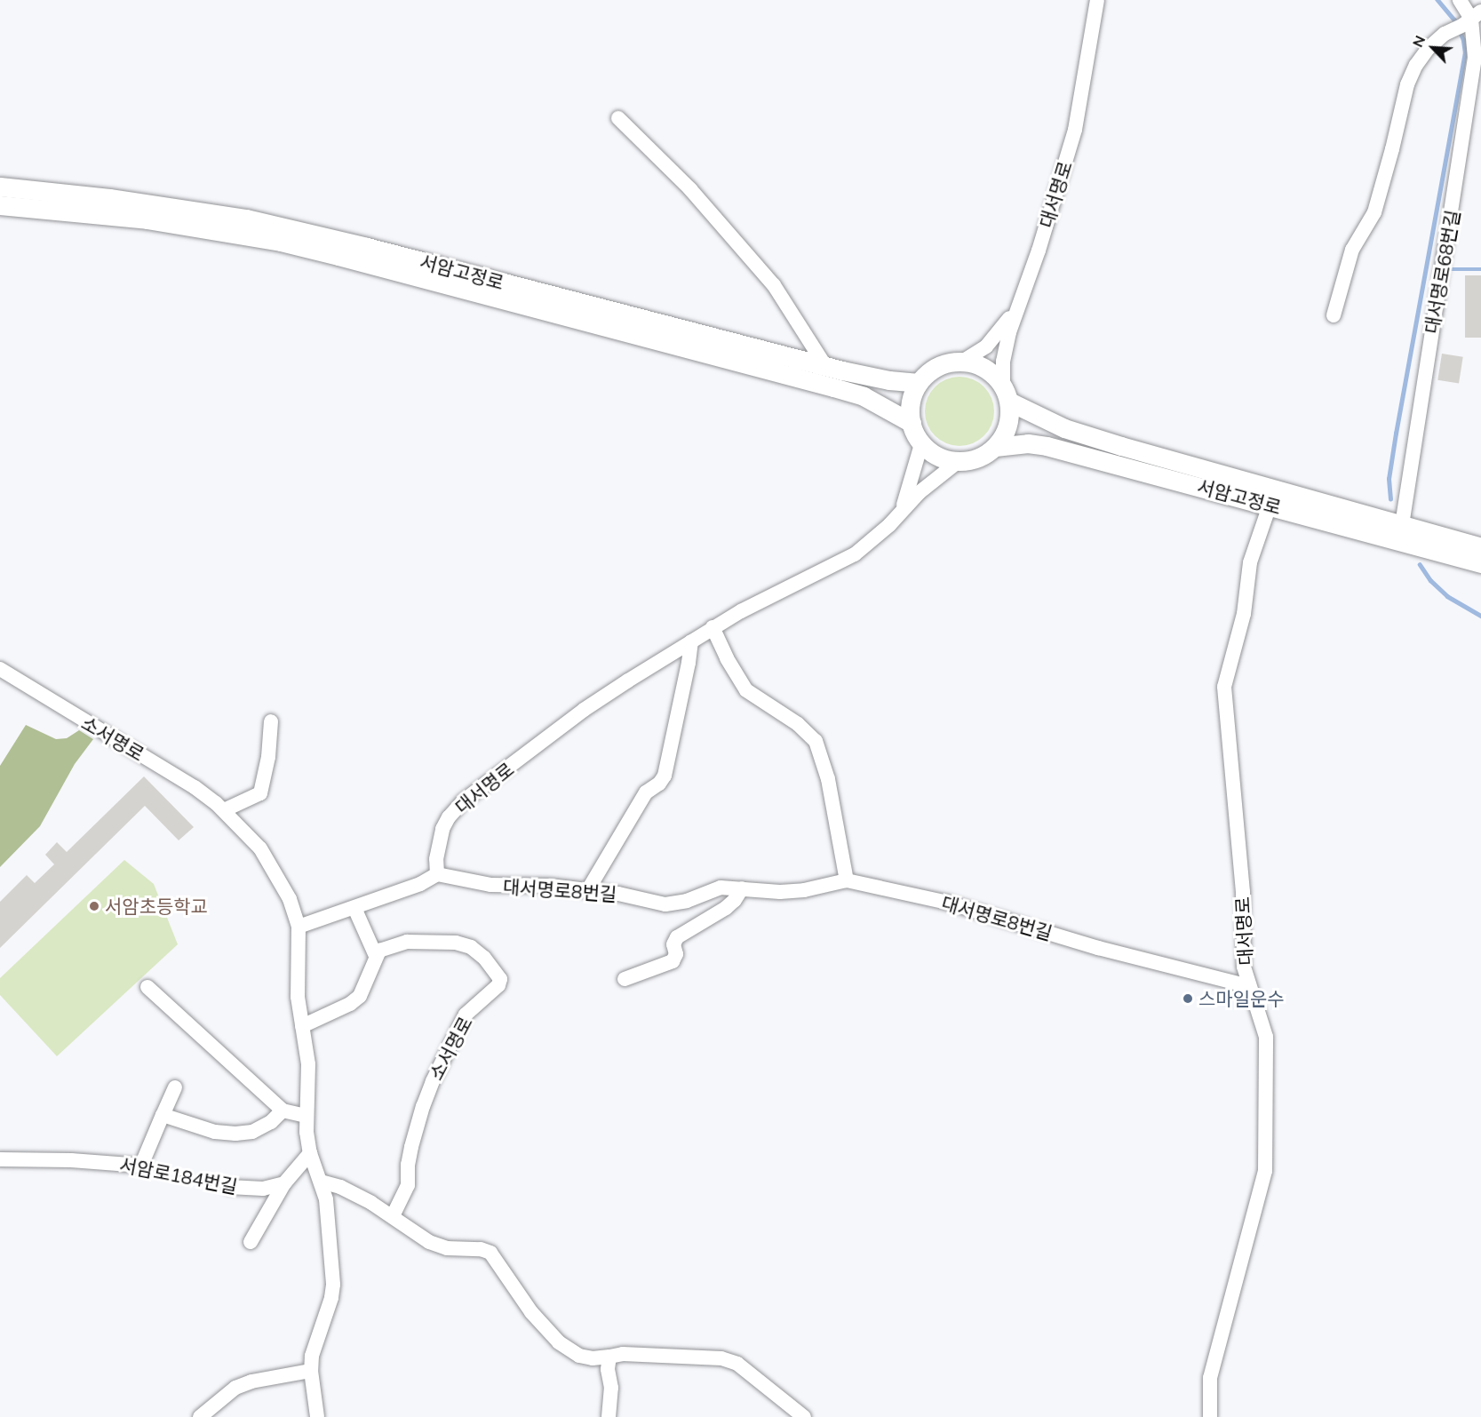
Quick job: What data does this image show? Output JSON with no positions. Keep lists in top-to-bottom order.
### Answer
{
  "streets": {
    "main road": ["서암고정로"],
    "street": [
      "대서명로",
      "대서명로68번길",
      "소서명로",
      "대서명로8번길",
      "서암로184번길"
    ]
  },
  "crossings": [
    ["대서명로", "서암고정로"],
    ["대서명로", "대서명로8번길"],
    ["서암고정로", "대서명로68번길"]
  ],
  "places": ["서암초등학교", "스마일운수"],
  "north": "top left"
}
